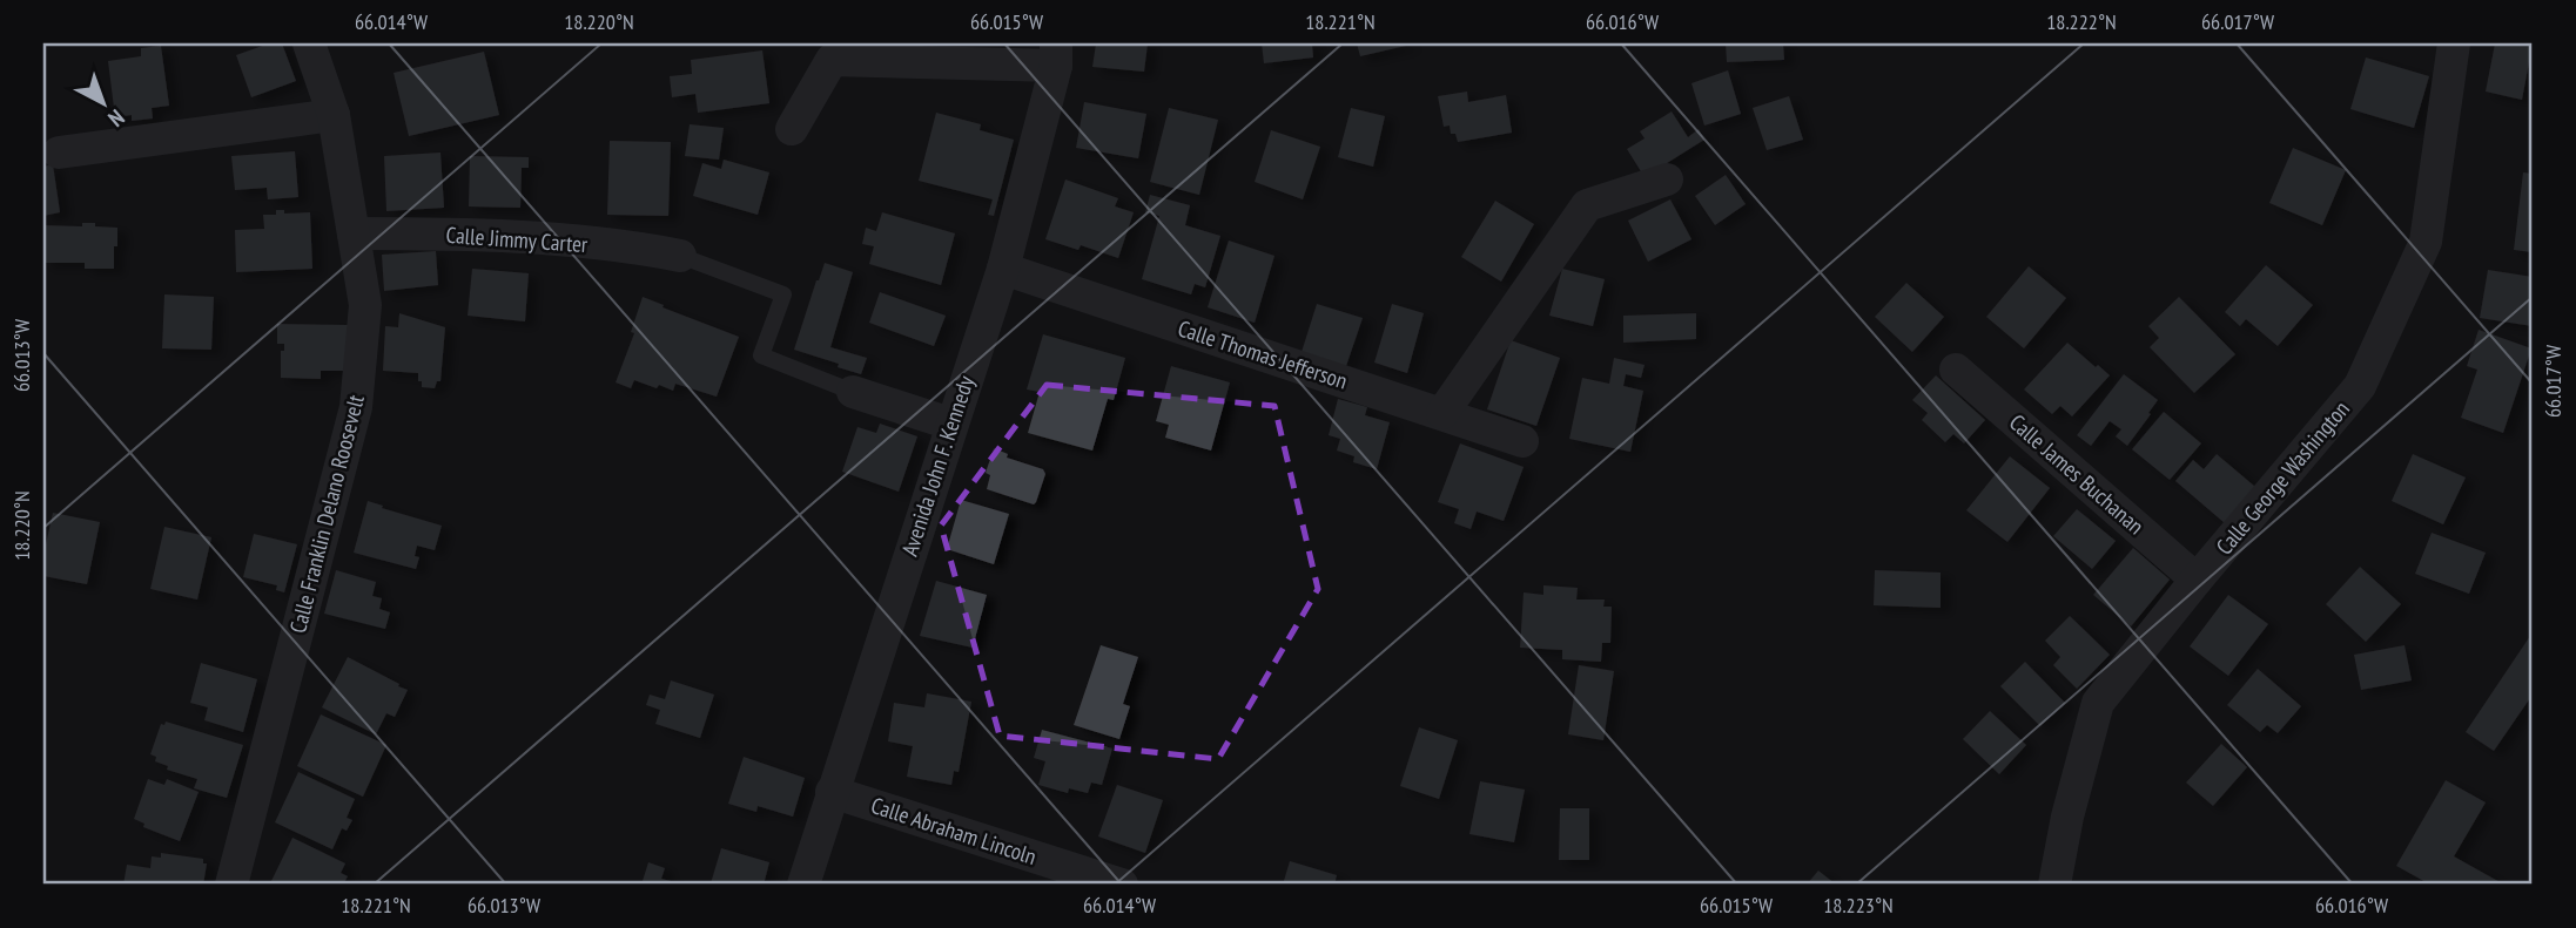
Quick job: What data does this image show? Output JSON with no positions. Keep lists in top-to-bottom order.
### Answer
{
  "streets": {
    "street": [
      "Calle Jimmy Carter",
      "Calle Thomas Jefferson",
      "Avenida John F. Kennedy",
      "Calle James Buchanan",
      "Calle George Washington",
      "Calle Franklin Delano Roosevelt",
      "Calle Abraham Lincoln"
    ]
  },
  "crossings": [
    ["Calle Jimmy Carter", "Calle Franklin Delano Roosevelt"],
    ["Calle Thomas Jefferson", "Avenida John F. Kennedy"],
    ["Avenida John F. Kennedy", "Calle Abraham Lincoln"],
    ["Calle James Buchanan", "Calle George Washington"]
  ],
  "north": "bottom right",
  "coordinates": [
    "66.014°W",
    "18.220°N",
    "66.015°W",
    "18.221°N",
    "66.016°W",
    "18.222°N",
    "66.017°W",
    "66.013°W",
    "18.223°N"
  ]
}
